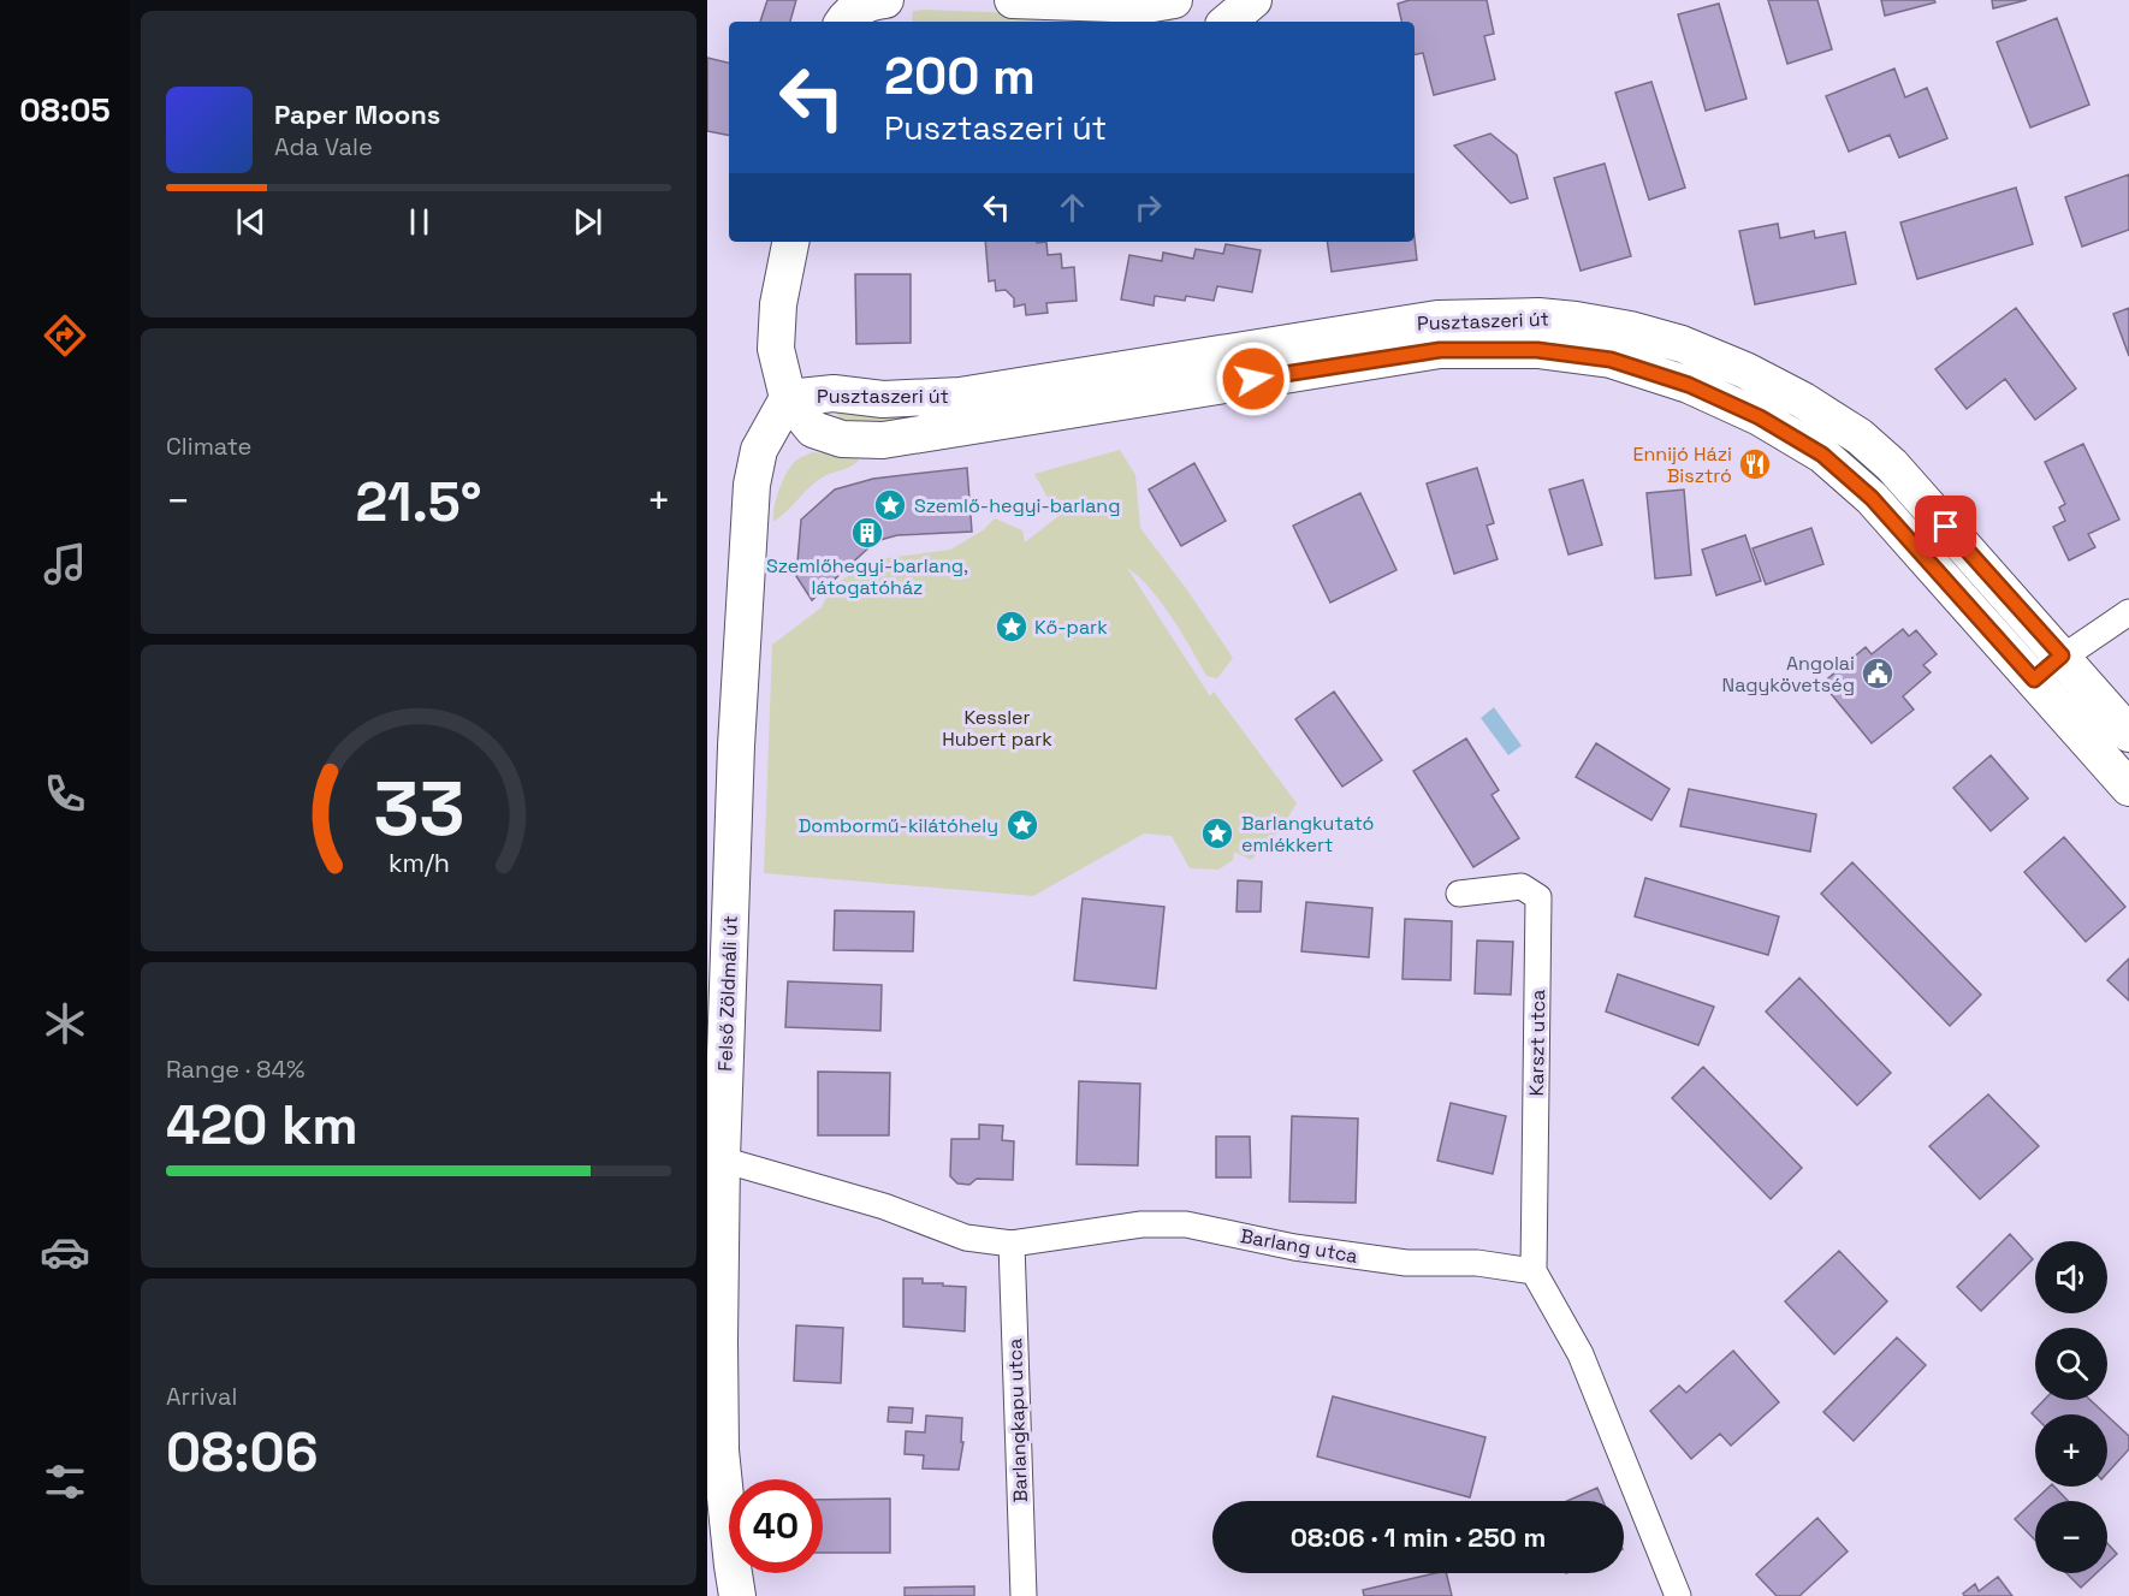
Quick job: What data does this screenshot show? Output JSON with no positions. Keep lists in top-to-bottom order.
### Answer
{
  "streets": {
    "street": [
      "Pusztaszeri út",
      "Felső Zöldmáli út",
      "Karszt utca",
      "Barlang utca",
      "Barlangkapu utca"
    ]
  },
  "crossings": [
    ["Pusztaszeri út", "Felső Zöldmáli út"],
    ["Felső Zöldmáli út", "Barlang utca"],
    ["Karszt utca", "Barlang utca"],
    ["Barlang utca", "Barlangkapu utca"]
  ],
  "parks": ["Kessler Hubert park"],
  "places": {
    "restaurant": ["Ennijó Házi Bisztró"],
    "place": [
      "Szemlő-hegyi-barlang",
      "Kő-park",
      "Dombormű-kilátóhely",
      "Barlangkutató emlékkert"
    ],
    "building": ["Szemlőhegyi-barlang, látogatóház"],
    "public building": ["Angolai Nagykövetség"]
  },
  "page": {
    "tabs": "08:05",
    "turn": ["200 m", "Pusztaszeri út"],
    "song": ["Paper Moons", "Ada Vale"],
    "tile": [
      "Climate",
      ["Range · 84%", "420 km"],
      ["Arrival", "08:06"]
    ],
    "heat": ["−", "21.5°", "+"],
    "map_buttons": ["+", "−"],
    "limit": "40",
    "trip": "08:06 · 1 min · 250 m",
    "gauge": ["33", "km/h"]
  }
}
